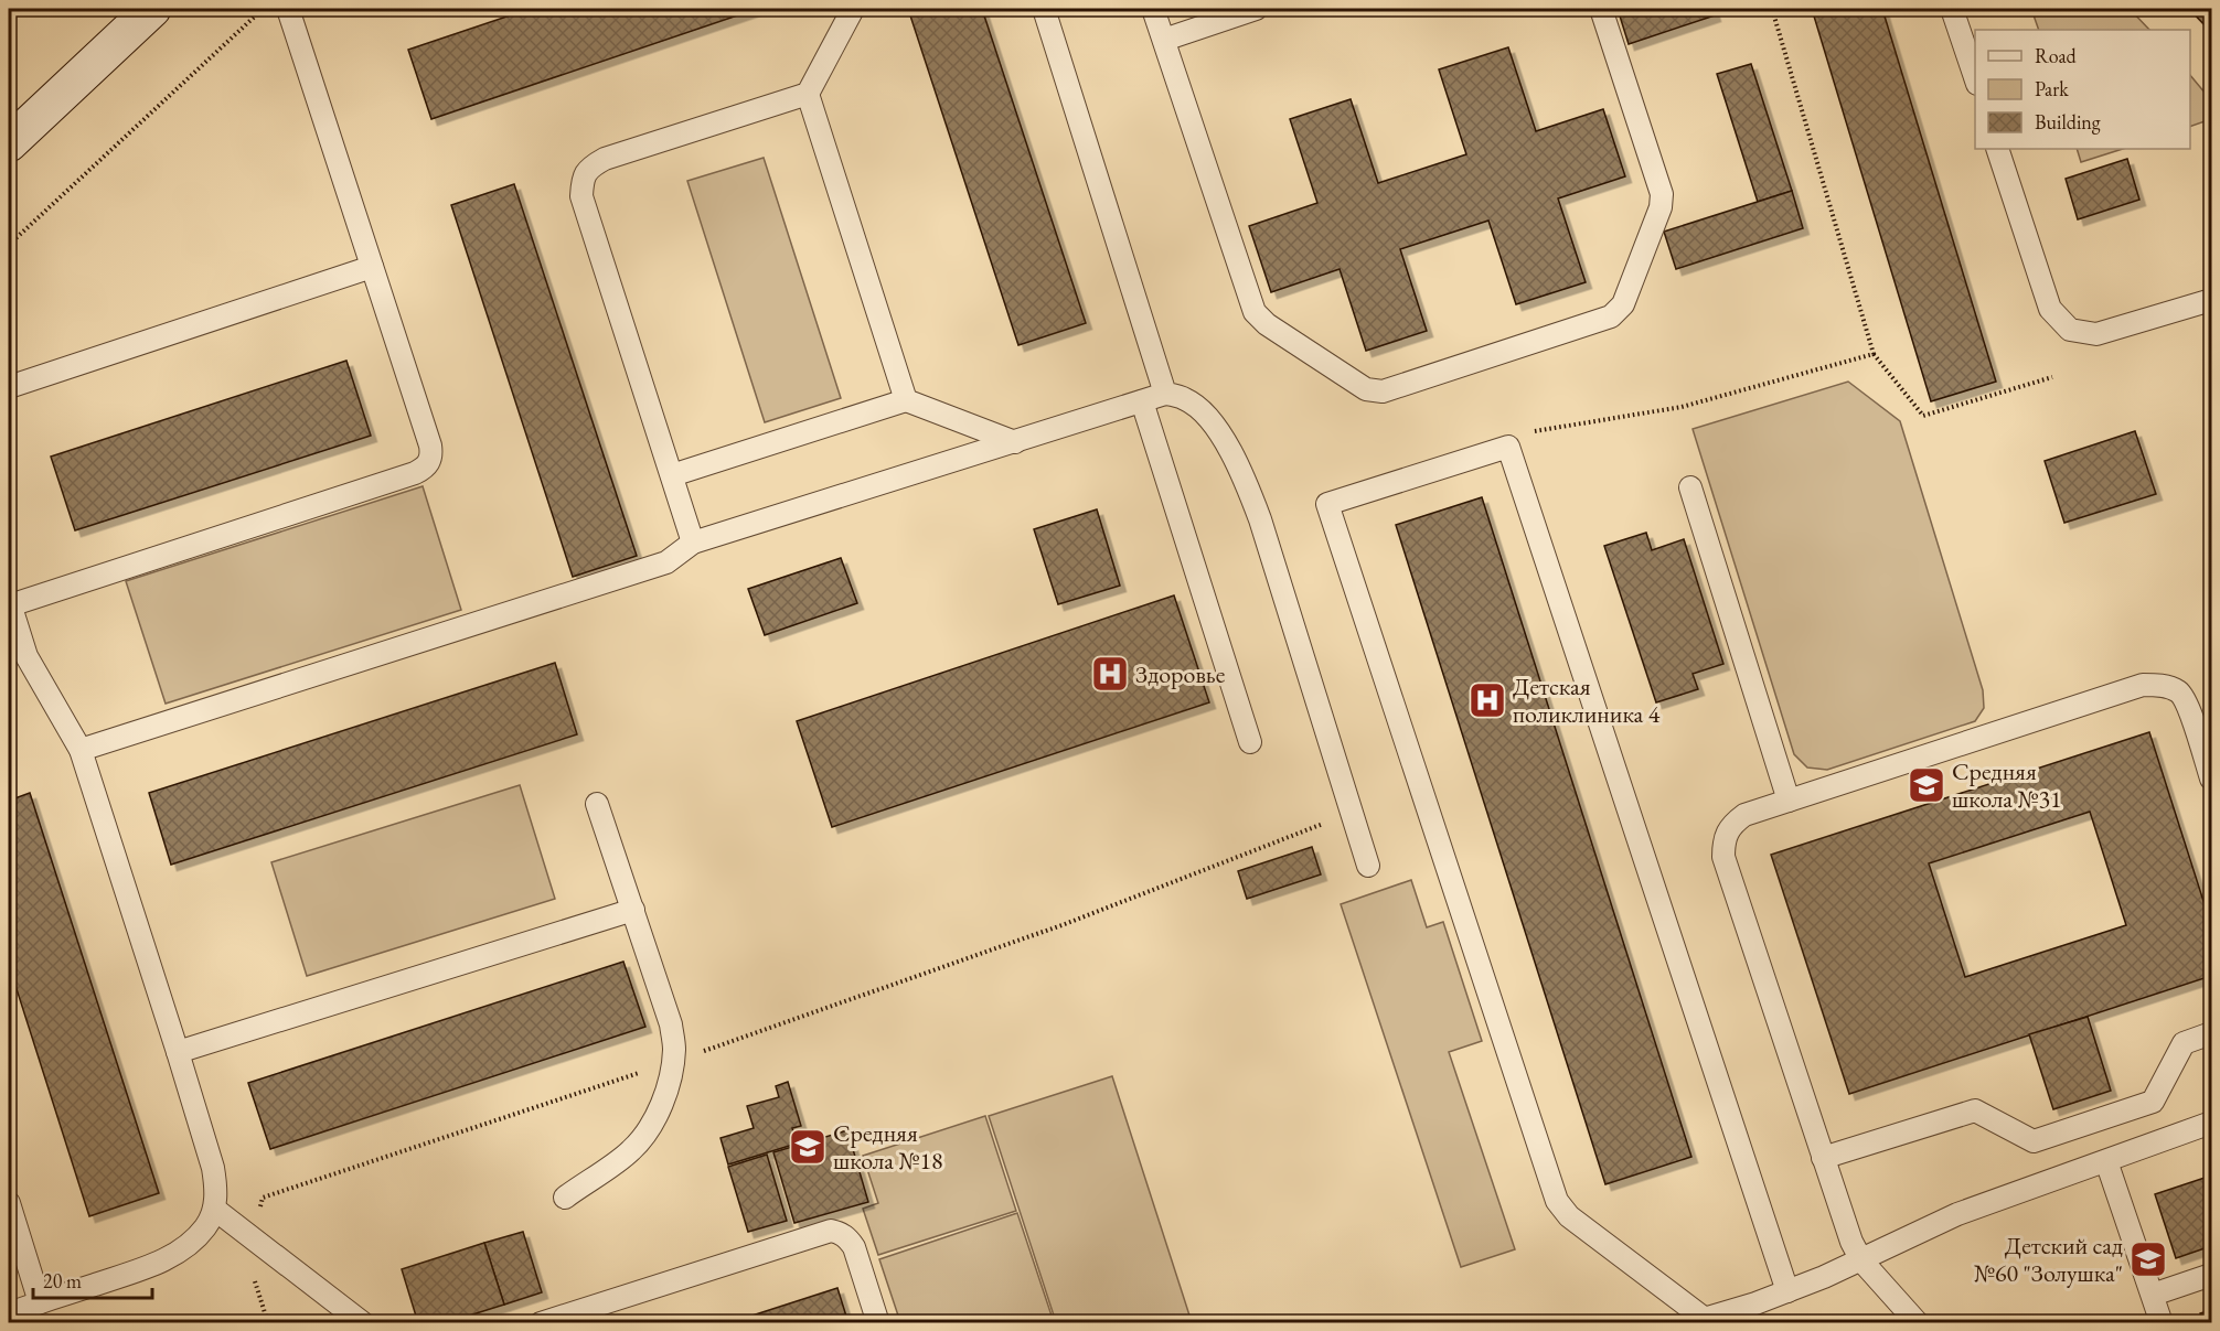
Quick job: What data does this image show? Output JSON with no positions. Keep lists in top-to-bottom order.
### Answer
{
  "places": {
    "hospital": ["Здоровье", "Детская поликлиника 4"],
    "school or university": ["Средняя школа №31", "Средняя школа №18", "Детский сад №60 \"Золушка\""]
  },
  "legend": ["Road", "Park", "Building"],
  "scale_bar": "20 m"
}
